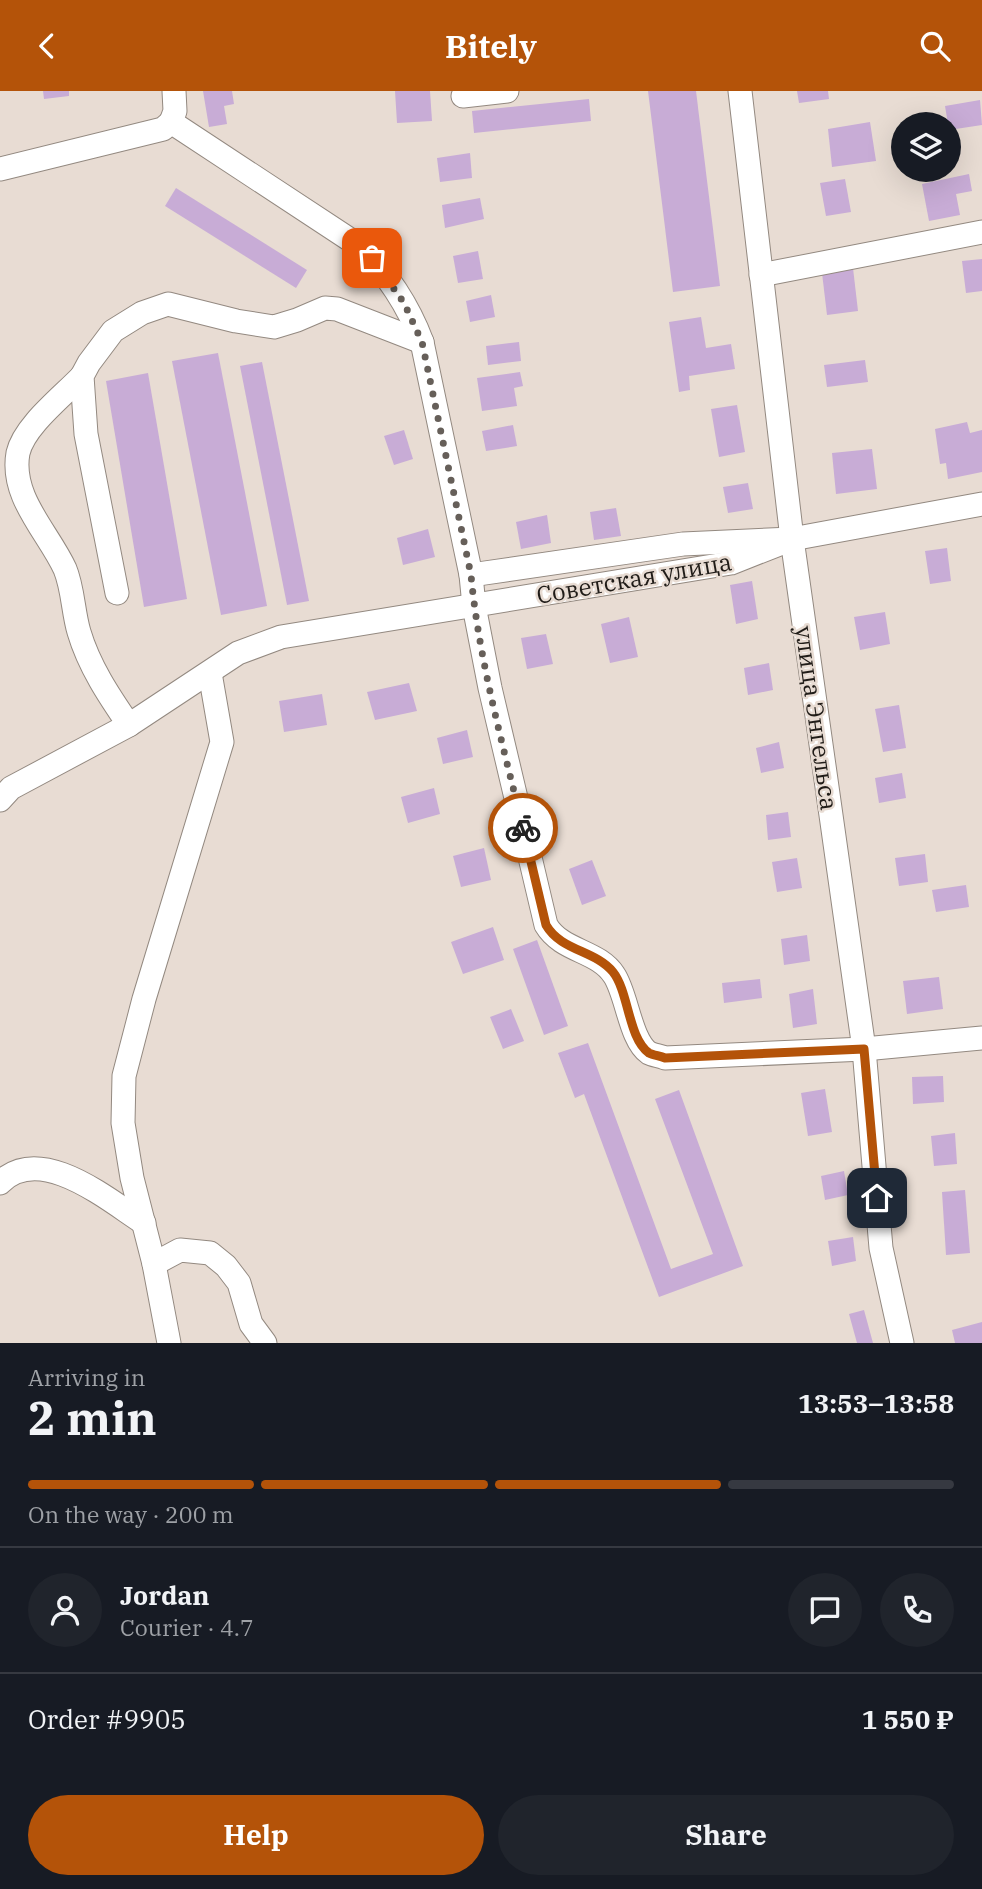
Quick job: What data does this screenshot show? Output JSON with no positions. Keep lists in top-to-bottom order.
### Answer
{
  "streets": {
    "street": ["Советская улица", "улица Энгельса"]
  },
  "crossings": [
    ["Советская улица", "улица Энгельса"]
  ],
  "page": {
    "header": "Bitely",
    "heading": ["2 min", "Arriving in", "13:53–13:58"],
    "panel": [
      "Jordan",
      "Courier · 4.7",
      "Order #9905",
      "1 550 ₽"
    ],
    "bar": "On the way · 200 m",
    "buttons": ["Help", "Share"]
  }
}
